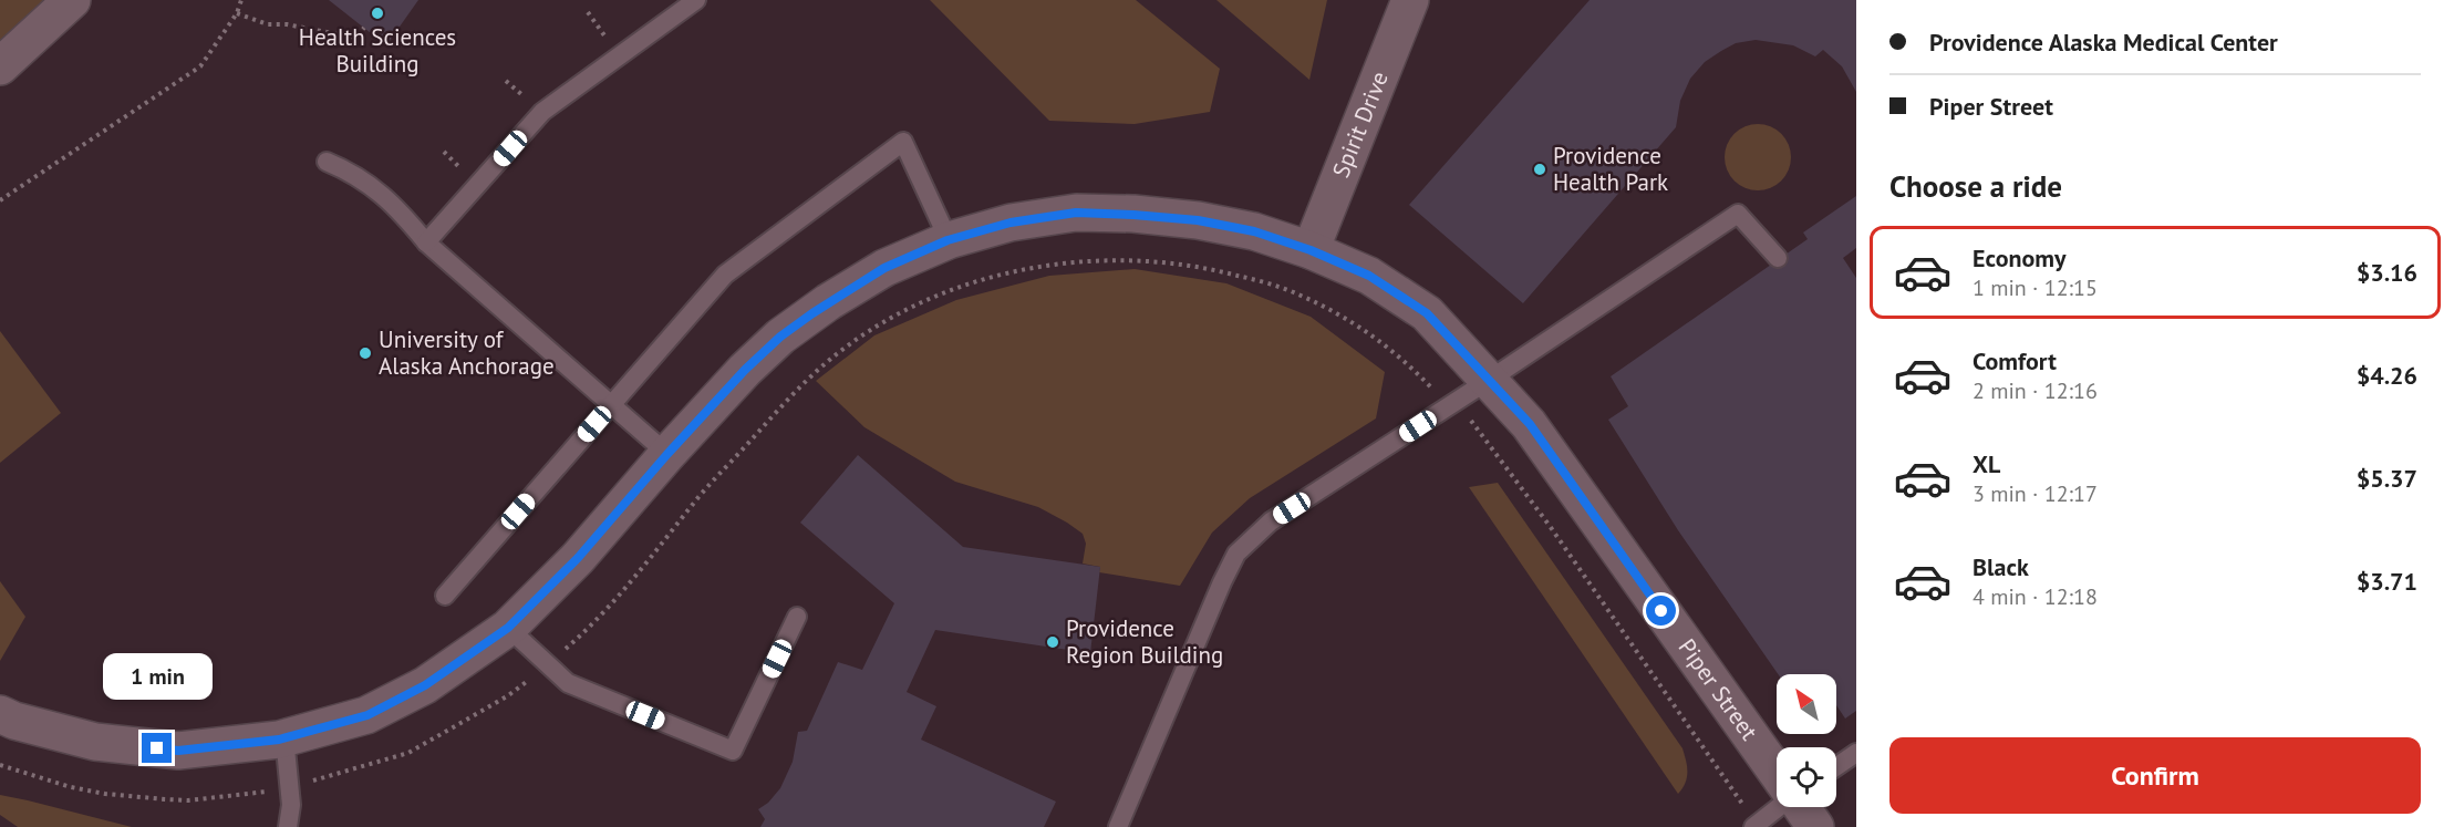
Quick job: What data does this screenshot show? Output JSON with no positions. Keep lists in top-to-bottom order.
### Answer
{
  "streets": {
    "street": ["Spirit Drive", "Piper Street"]
  },
  "crossings": [
    ["Spirit Drive", "Piper Street"]
  ],
  "places": [
    "Health Sciences Building",
    "Providence Health Park",
    "University of Alaska Anchorage",
    "Providence Region Building"
  ],
  "north": "top left",
  "page": {
    "banner": ["Providence Alaska Medical Center", "Piper Street"],
    "heading": "Choose a ride",
    "list": [
      {
        "name": "Economy",
        "note": "1 min · 12:15",
        "value": "$3.16"
      },
      {
        "name": "Comfort",
        "note": "2 min · 12:16",
        "value": "$4.26"
      },
      {
        "name": "XL",
        "note": "3 min · 12:17",
        "value": "$5.37"
      },
      {
        "name": "Black",
        "note": "4 min · 12:18",
        "value": "$3.71"
      }
    ],
    "bubble": "1 min",
    "buttons": "Confirm"
  }
}
